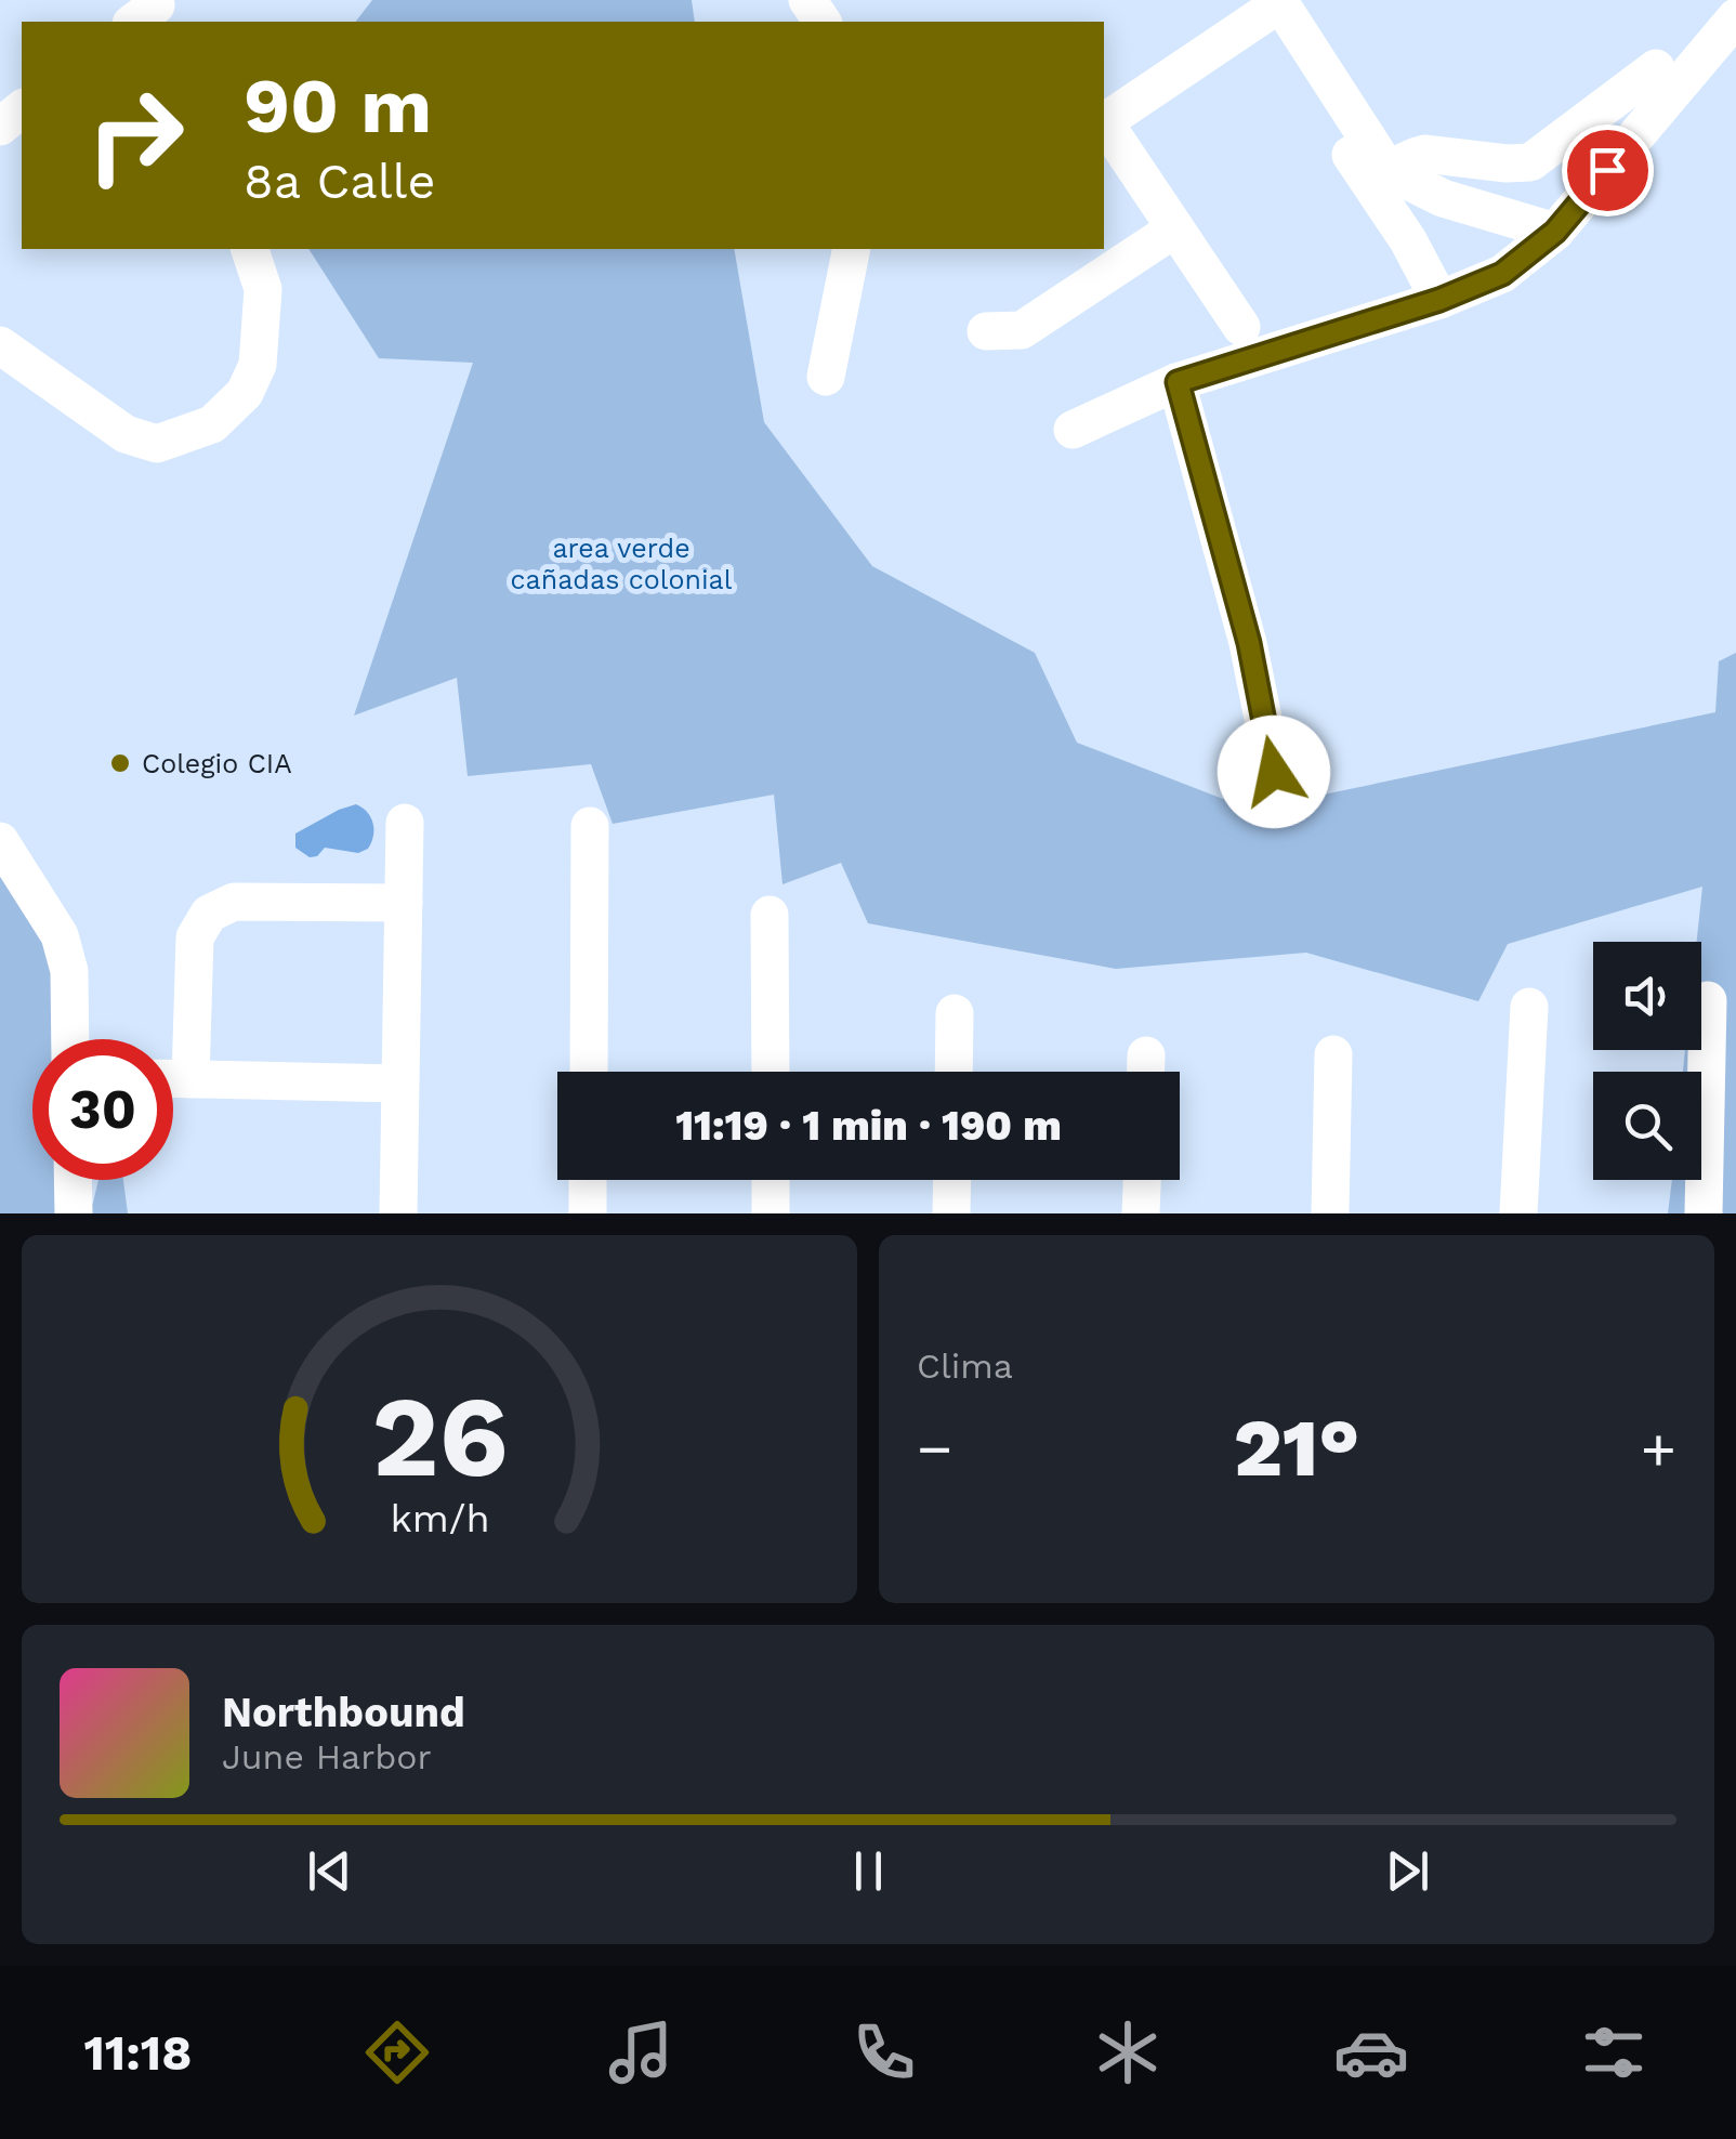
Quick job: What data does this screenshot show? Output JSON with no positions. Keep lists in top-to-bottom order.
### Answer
{
  "parks": ["area verde cañadas colonial"],
  "places": ["Colegio CIA"],
  "page": {
    "turn": ["90 m", "8a Calle"],
    "limit": "30",
    "trip": "11:19 · 1 min · 190 m",
    "tile": "Clima",
    "heat": ["−", "21°", "+"],
    "song": ["Northbound", "June Harbor"],
    "tabs": "11:18",
    "gauge": ["26", "km/h"]
  }
}
